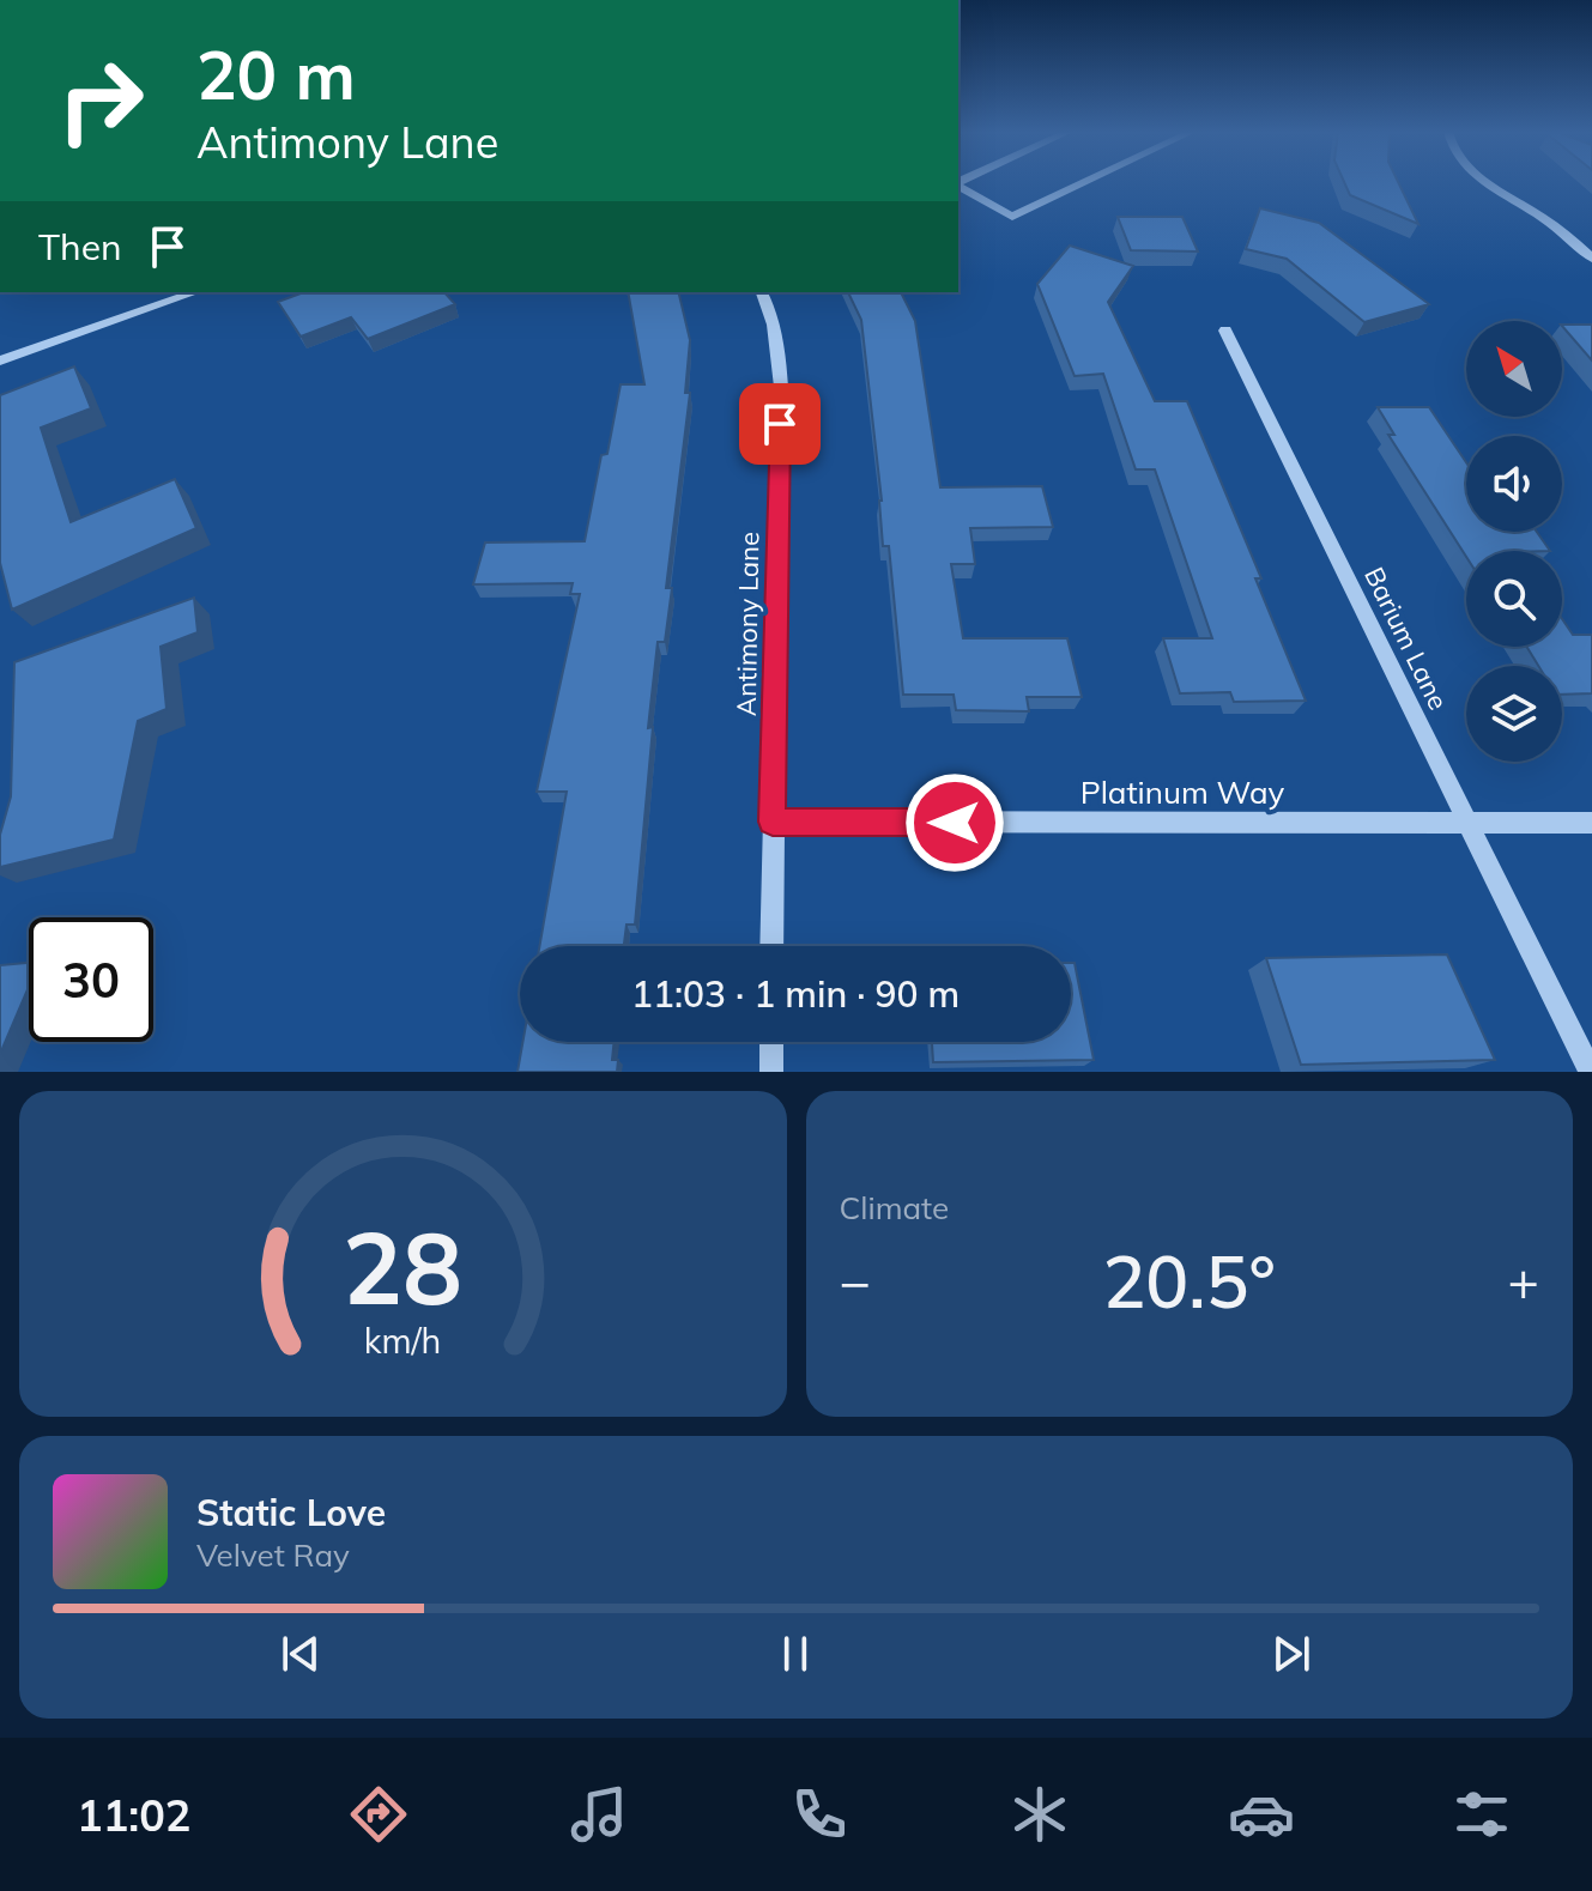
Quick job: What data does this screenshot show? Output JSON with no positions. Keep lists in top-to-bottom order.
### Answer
{
  "streets": {
    "street": ["Antimony Lane", "Barium Lane", "Platinum Way"]
  },
  "crossings": [
    ["Antimony Lane", "Platinum Way"],
    ["Barium Lane", "Platinum Way"]
  ],
  "north": "top left",
  "page": {
    "turn": ["20 m", "Antimony Lane"],
    "then": "Then",
    "limit": "30",
    "trip": "11:03 · 1 min · 90 m",
    "tile": "Climate",
    "heat": ["−", "20.5°", "+"],
    "song": ["Static Love", "Velvet Ray"],
    "tabs": "11:02",
    "gauge": ["28", "km/h"]
  }
}
